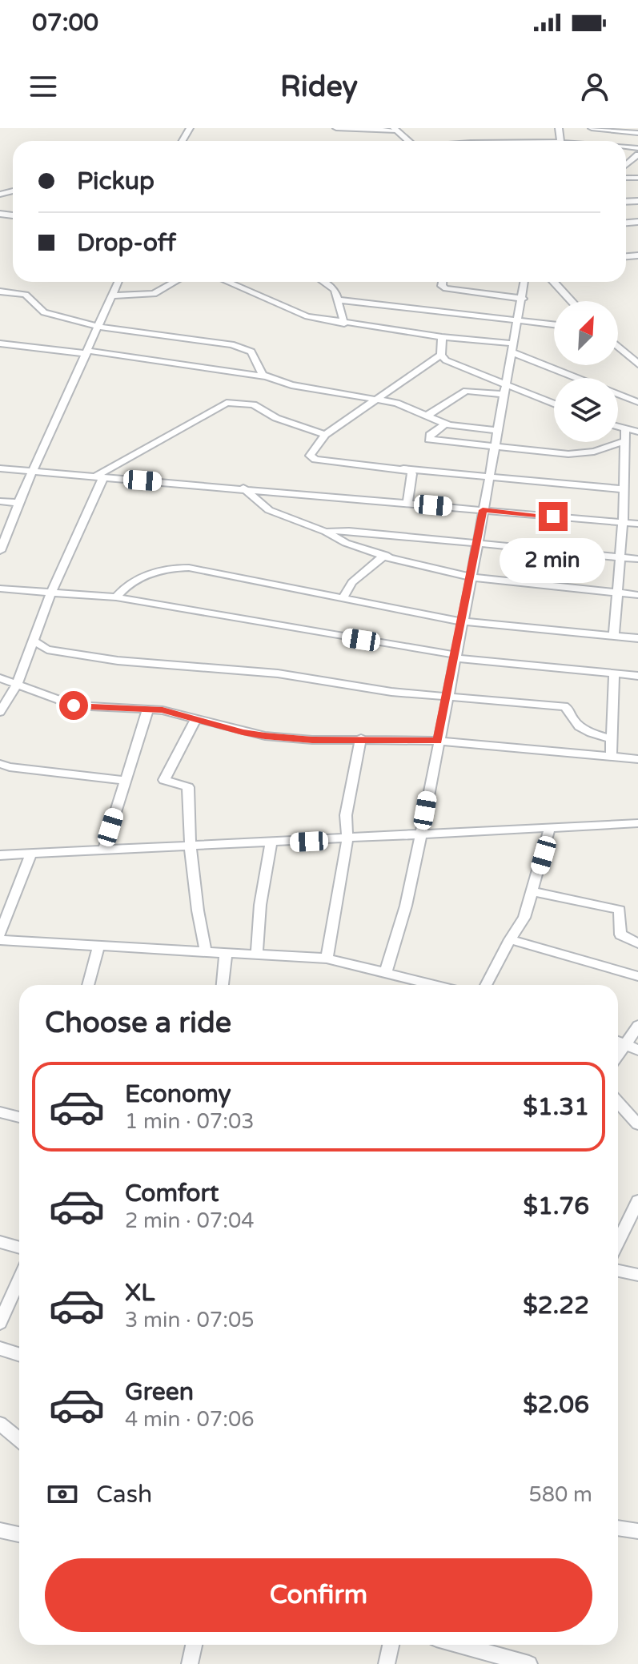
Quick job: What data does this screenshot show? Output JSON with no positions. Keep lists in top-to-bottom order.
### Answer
{
  "north": "top right",
  "page": {
    "status": "07:00",
    "header": "Ridey",
    "banner": ["Pickup", "Drop-off"],
    "bubble": "2 min",
    "heading": "Choose a ride",
    "list": [
      {
        "name": "Economy",
        "note": "1 min · 07:03",
        "value": "$1.31"
      },
      {
        "name": "Comfort",
        "note": "2 min · 07:04",
        "value": "$1.76"
      },
      {
        "name": "XL",
        "note": "3 min · 07:05",
        "value": "$2.22"
      },
      {
        "name": "Green",
        "note": "4 min · 07:06",
        "value": "$2.06"
      }
    ],
    "pay": ["Cash", "580 m"],
    "buttons": "Confirm"
  }
}
